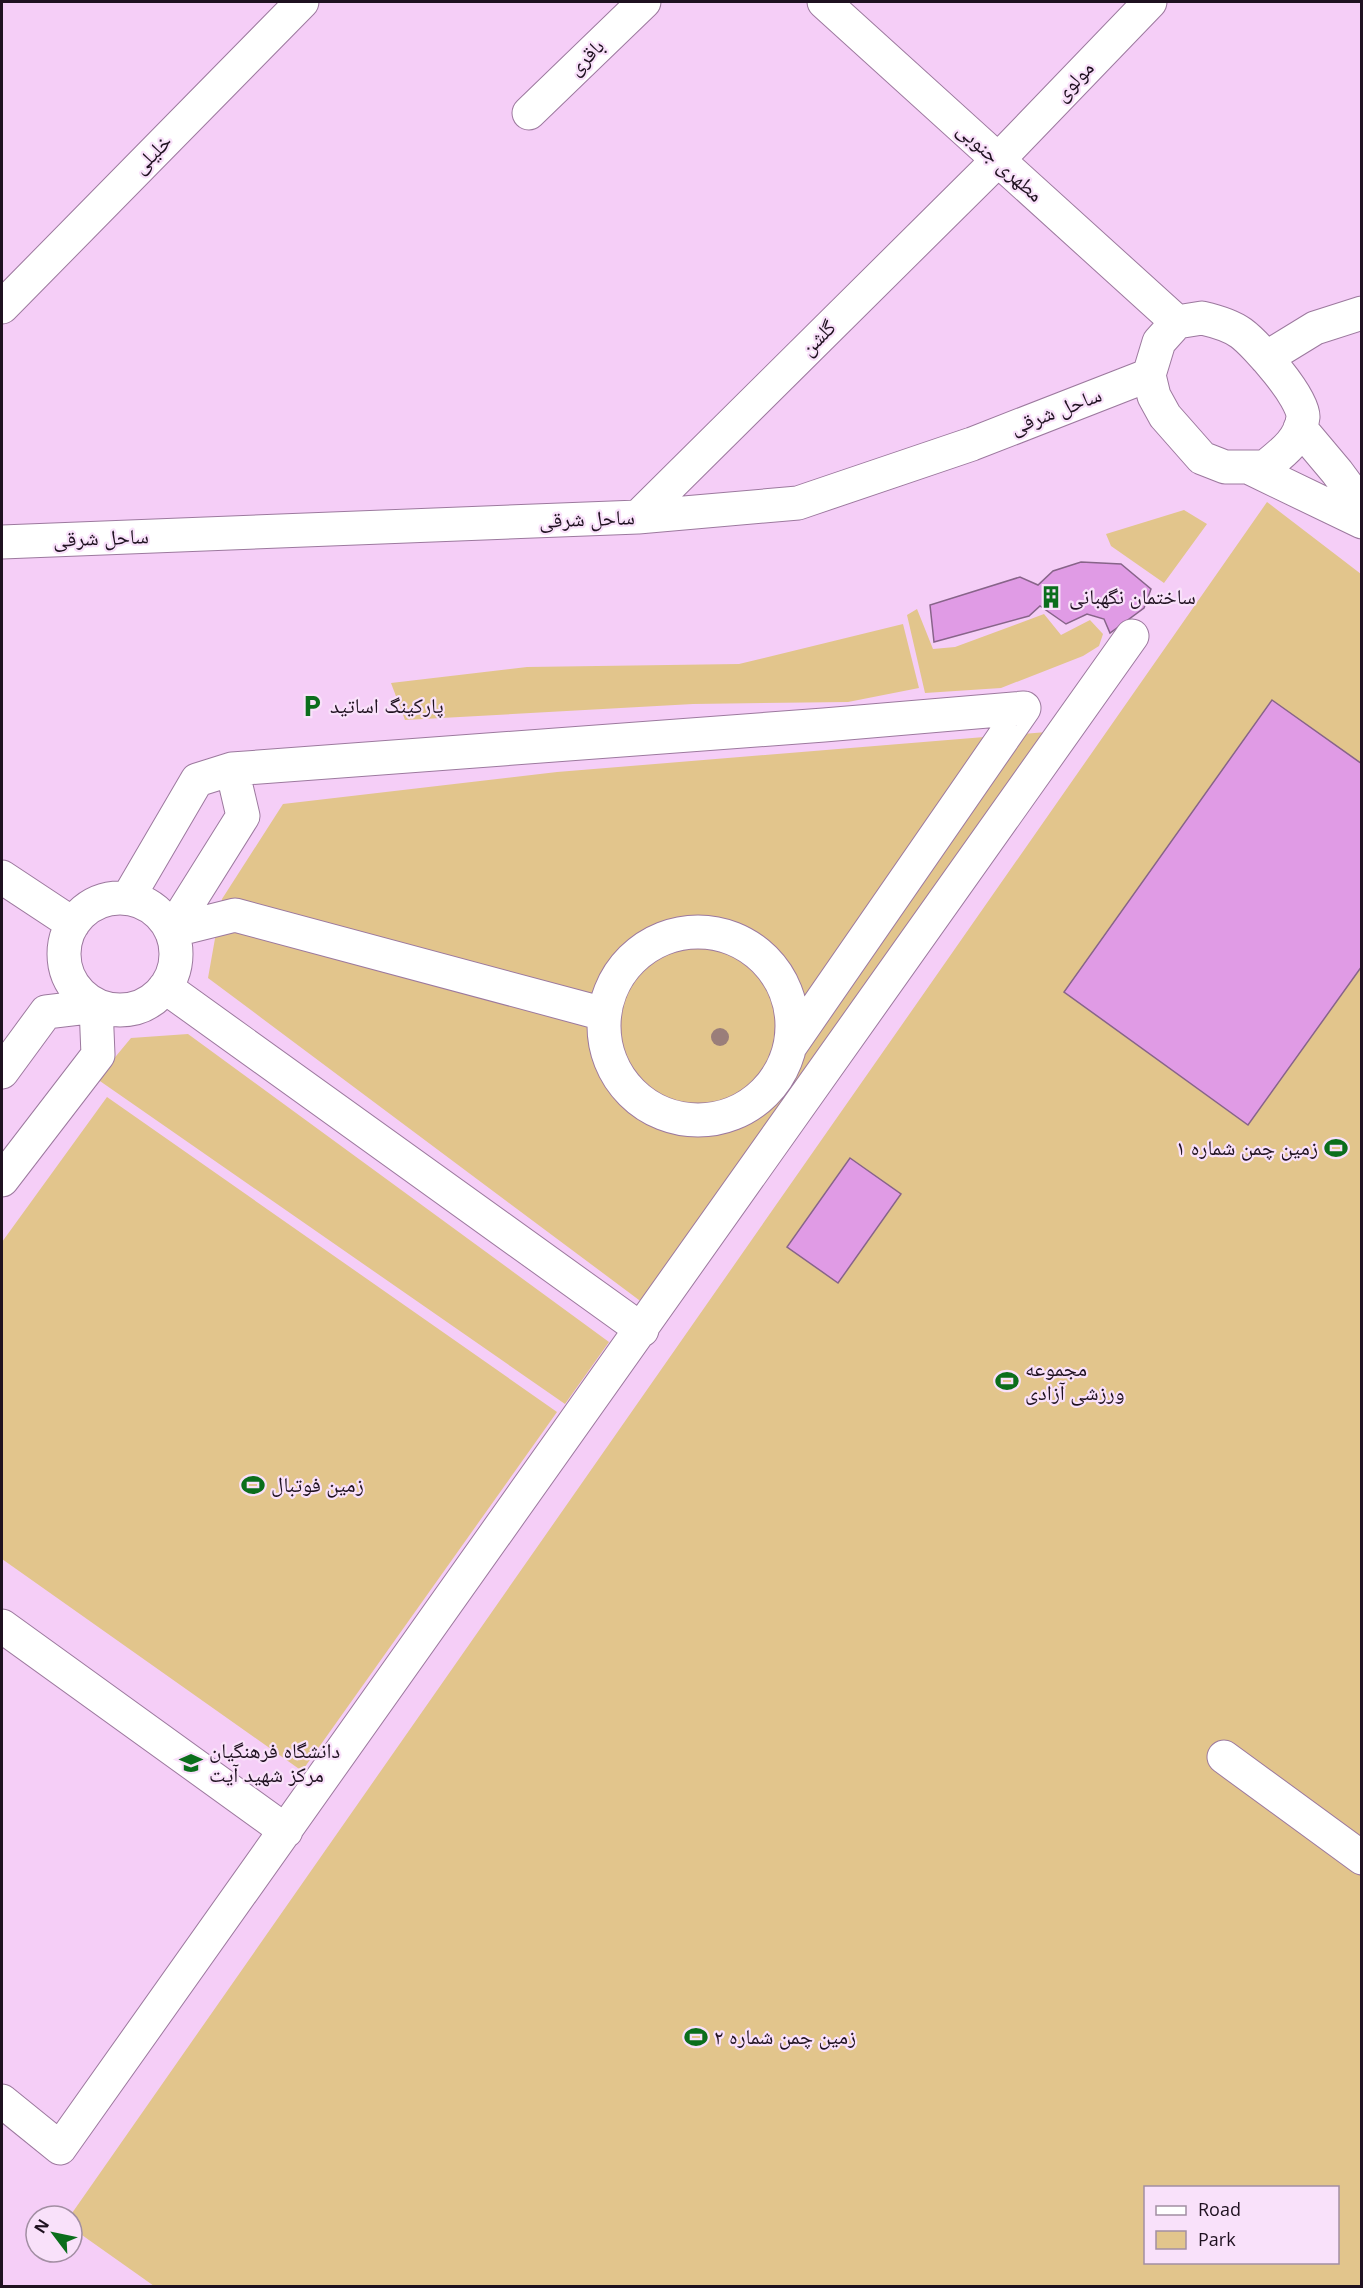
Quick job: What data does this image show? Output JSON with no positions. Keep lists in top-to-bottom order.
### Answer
{
  "streets": {
    "street": [
      "باقری",
      "مولوی",
      "خلیلی",
      "مطهری جنوبی",
      "گلشن",
      "ساحل شرقی"
    ]
  },
  "crossings": [
    ["مولوی", "مطهری جنوبی"],
    ["مولوی", "گلشن"],
    ["مطهری جنوبی", "گلشن"],
    ["مطهری جنوبی", "ساحل شرقی"],
    ["گلشن", "ساحل شرقی"]
  ],
  "places": {
    "building": ["ساختمان نگهبانی"],
    "parking": ["پارکینگ اساتید"],
    "sports": [
      "زمین چمن شماره ۱",
      "مجموعه ورزشی آزادی",
      "زمین فوتبال",
      "زمین چمن شماره ۲"
    ],
    "school or university": ["دانشگاه فرهنگیان مرکز شهید آیت"]
  },
  "legend": ["Road", "Park"],
  "north": "top left"
}
